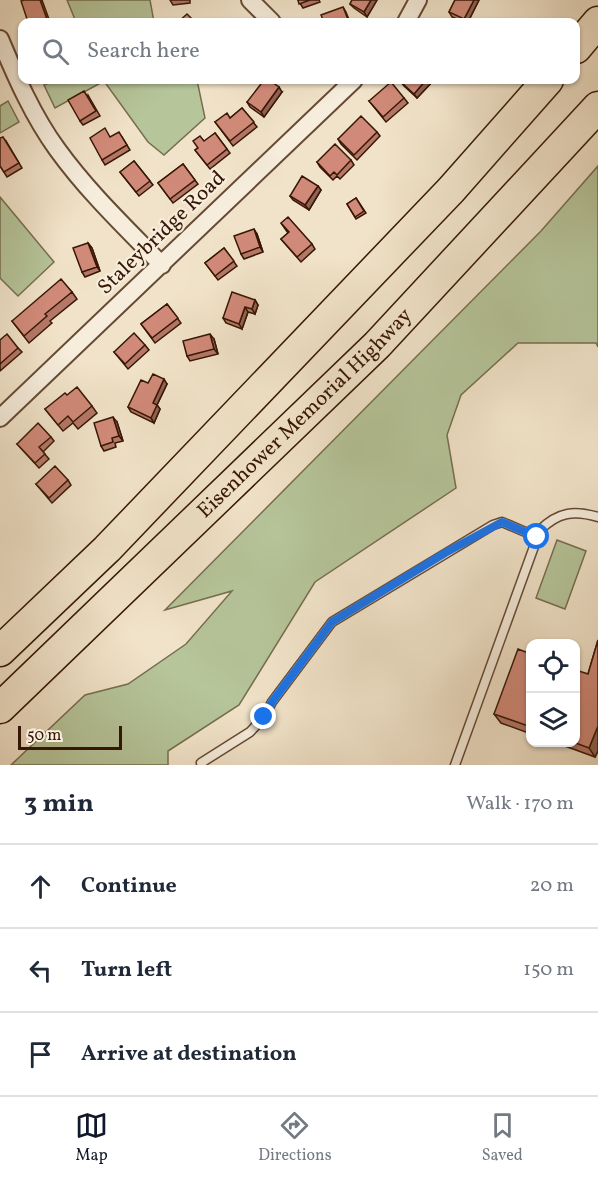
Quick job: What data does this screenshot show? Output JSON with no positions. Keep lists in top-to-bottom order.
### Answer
{
  "streets": {
    "highway": ["Eisenhower Memorial Highway"],
    "street": ["Staleybridge Road"]
  },
  "scale_bar": "50 m",
  "page": {
    "search": "Search here",
    "scale": "50 m",
    "heading": ["3 min", "Walk · 170 m"],
    "list": [
      ["Continue", "20 m"],
      ["Turn left", "150 m"],
      "Arrive at destination"
    ],
    "nav": ["Map", "Directions", "Saved"]
  }
}
